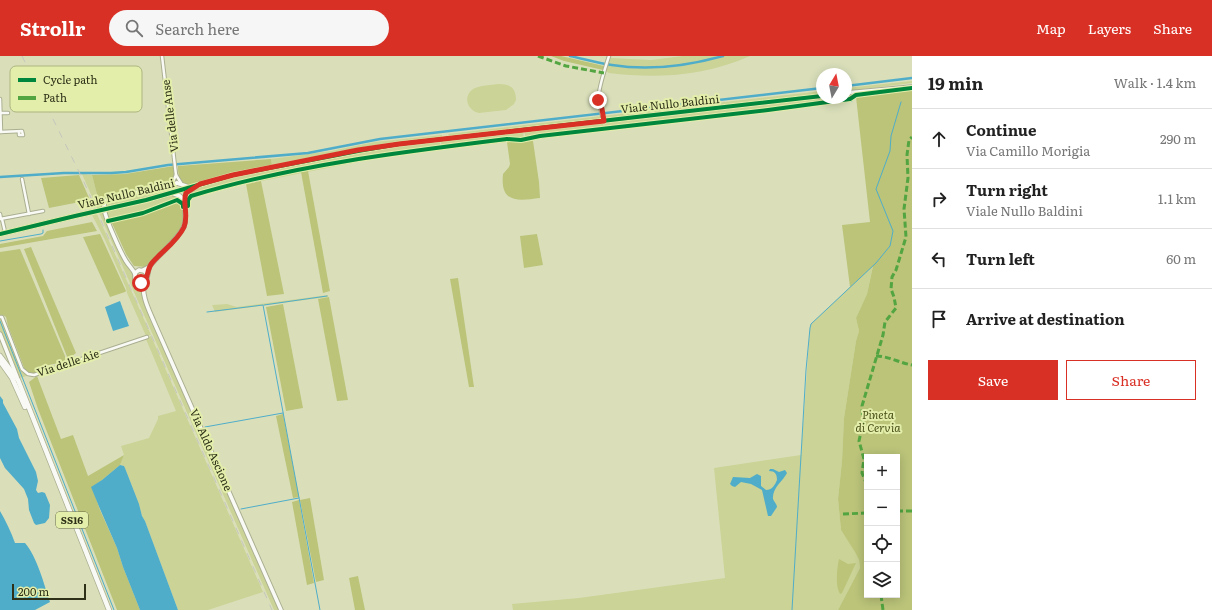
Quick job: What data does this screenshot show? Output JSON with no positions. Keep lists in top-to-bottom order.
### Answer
{
  "streets": {
    "main road": ["SS16"],
    "street": [
      "Viale Nullo Baldini",
      "Via delle Anse",
      "Via delle Aie",
      "Via Aldo Ascione"
    ]
  },
  "parks": ["Pineta di Cervia"],
  "legend": ["Cycle path", "Path"],
  "scale_bar": "200 m",
  "north": "top",
  "page": {
    "header": "Strollr",
    "search": "Search here",
    "nav": ["Map", "Layers", "Share"],
    "heading": ["19 min", "Walk · 1.4 km"],
    "list": [
      ["Continue", "Via Camillo Morigia", "290 m"],
      ["Turn right", "Viale Nullo Baldini", "1.1 km"],
      ["Turn left", "60 m"],
      "Arrive at destination"
    ],
    "buttons": ["Save", "Share"],
    "map_buttons": ["+", "−"],
    "scale": "200 m"
  }
}
